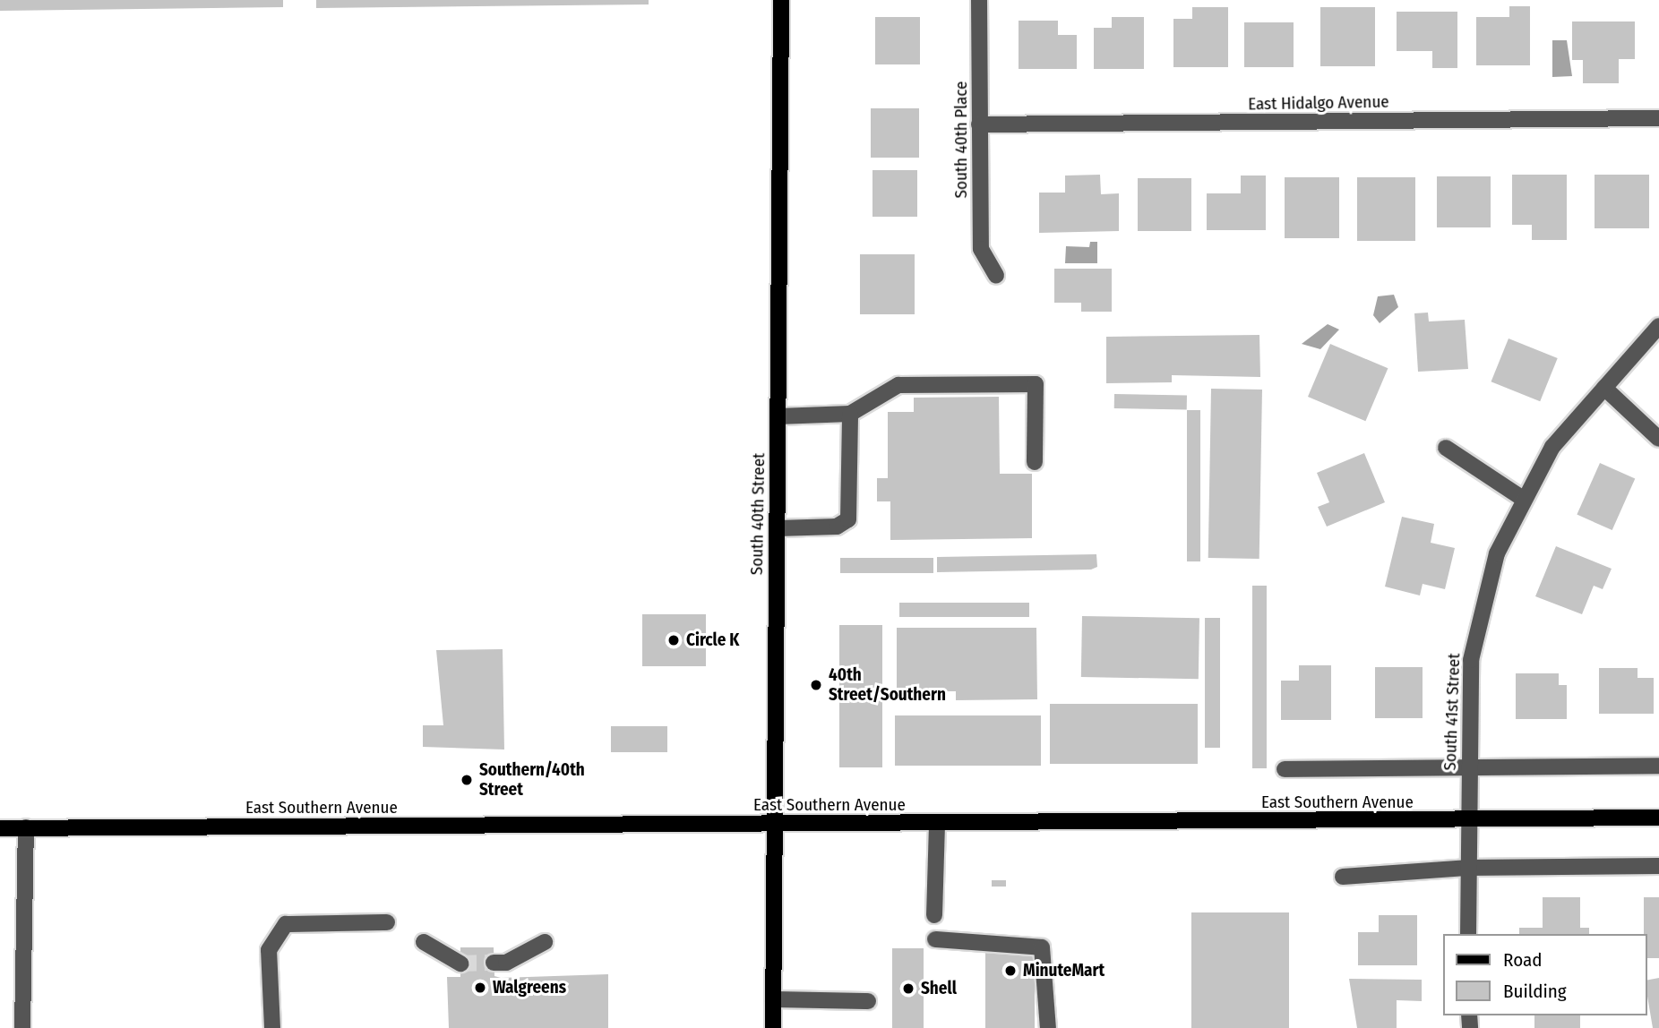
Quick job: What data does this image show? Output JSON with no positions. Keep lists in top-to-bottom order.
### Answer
{
  "streets": {
    "main road": ["South 40th Street", "East Southern Avenue"],
    "street": ["East Hidalgo Avenue", "South 40th Place", "South 41st Street"]
  },
  "crossings": [
    ["East Hidalgo Avenue", "South 40th Place"],
    ["South 40th Street", "East Southern Avenue"],
    ["South 41st Street", "East Southern Avenue"]
  ],
  "places": [
    "Circle K",
    "40th Street/Southern",
    "Southern/40th Street",
    "MinuteMart",
    "Walgreens",
    "Shell"
  ],
  "legend": ["Road", "Building"]
}
